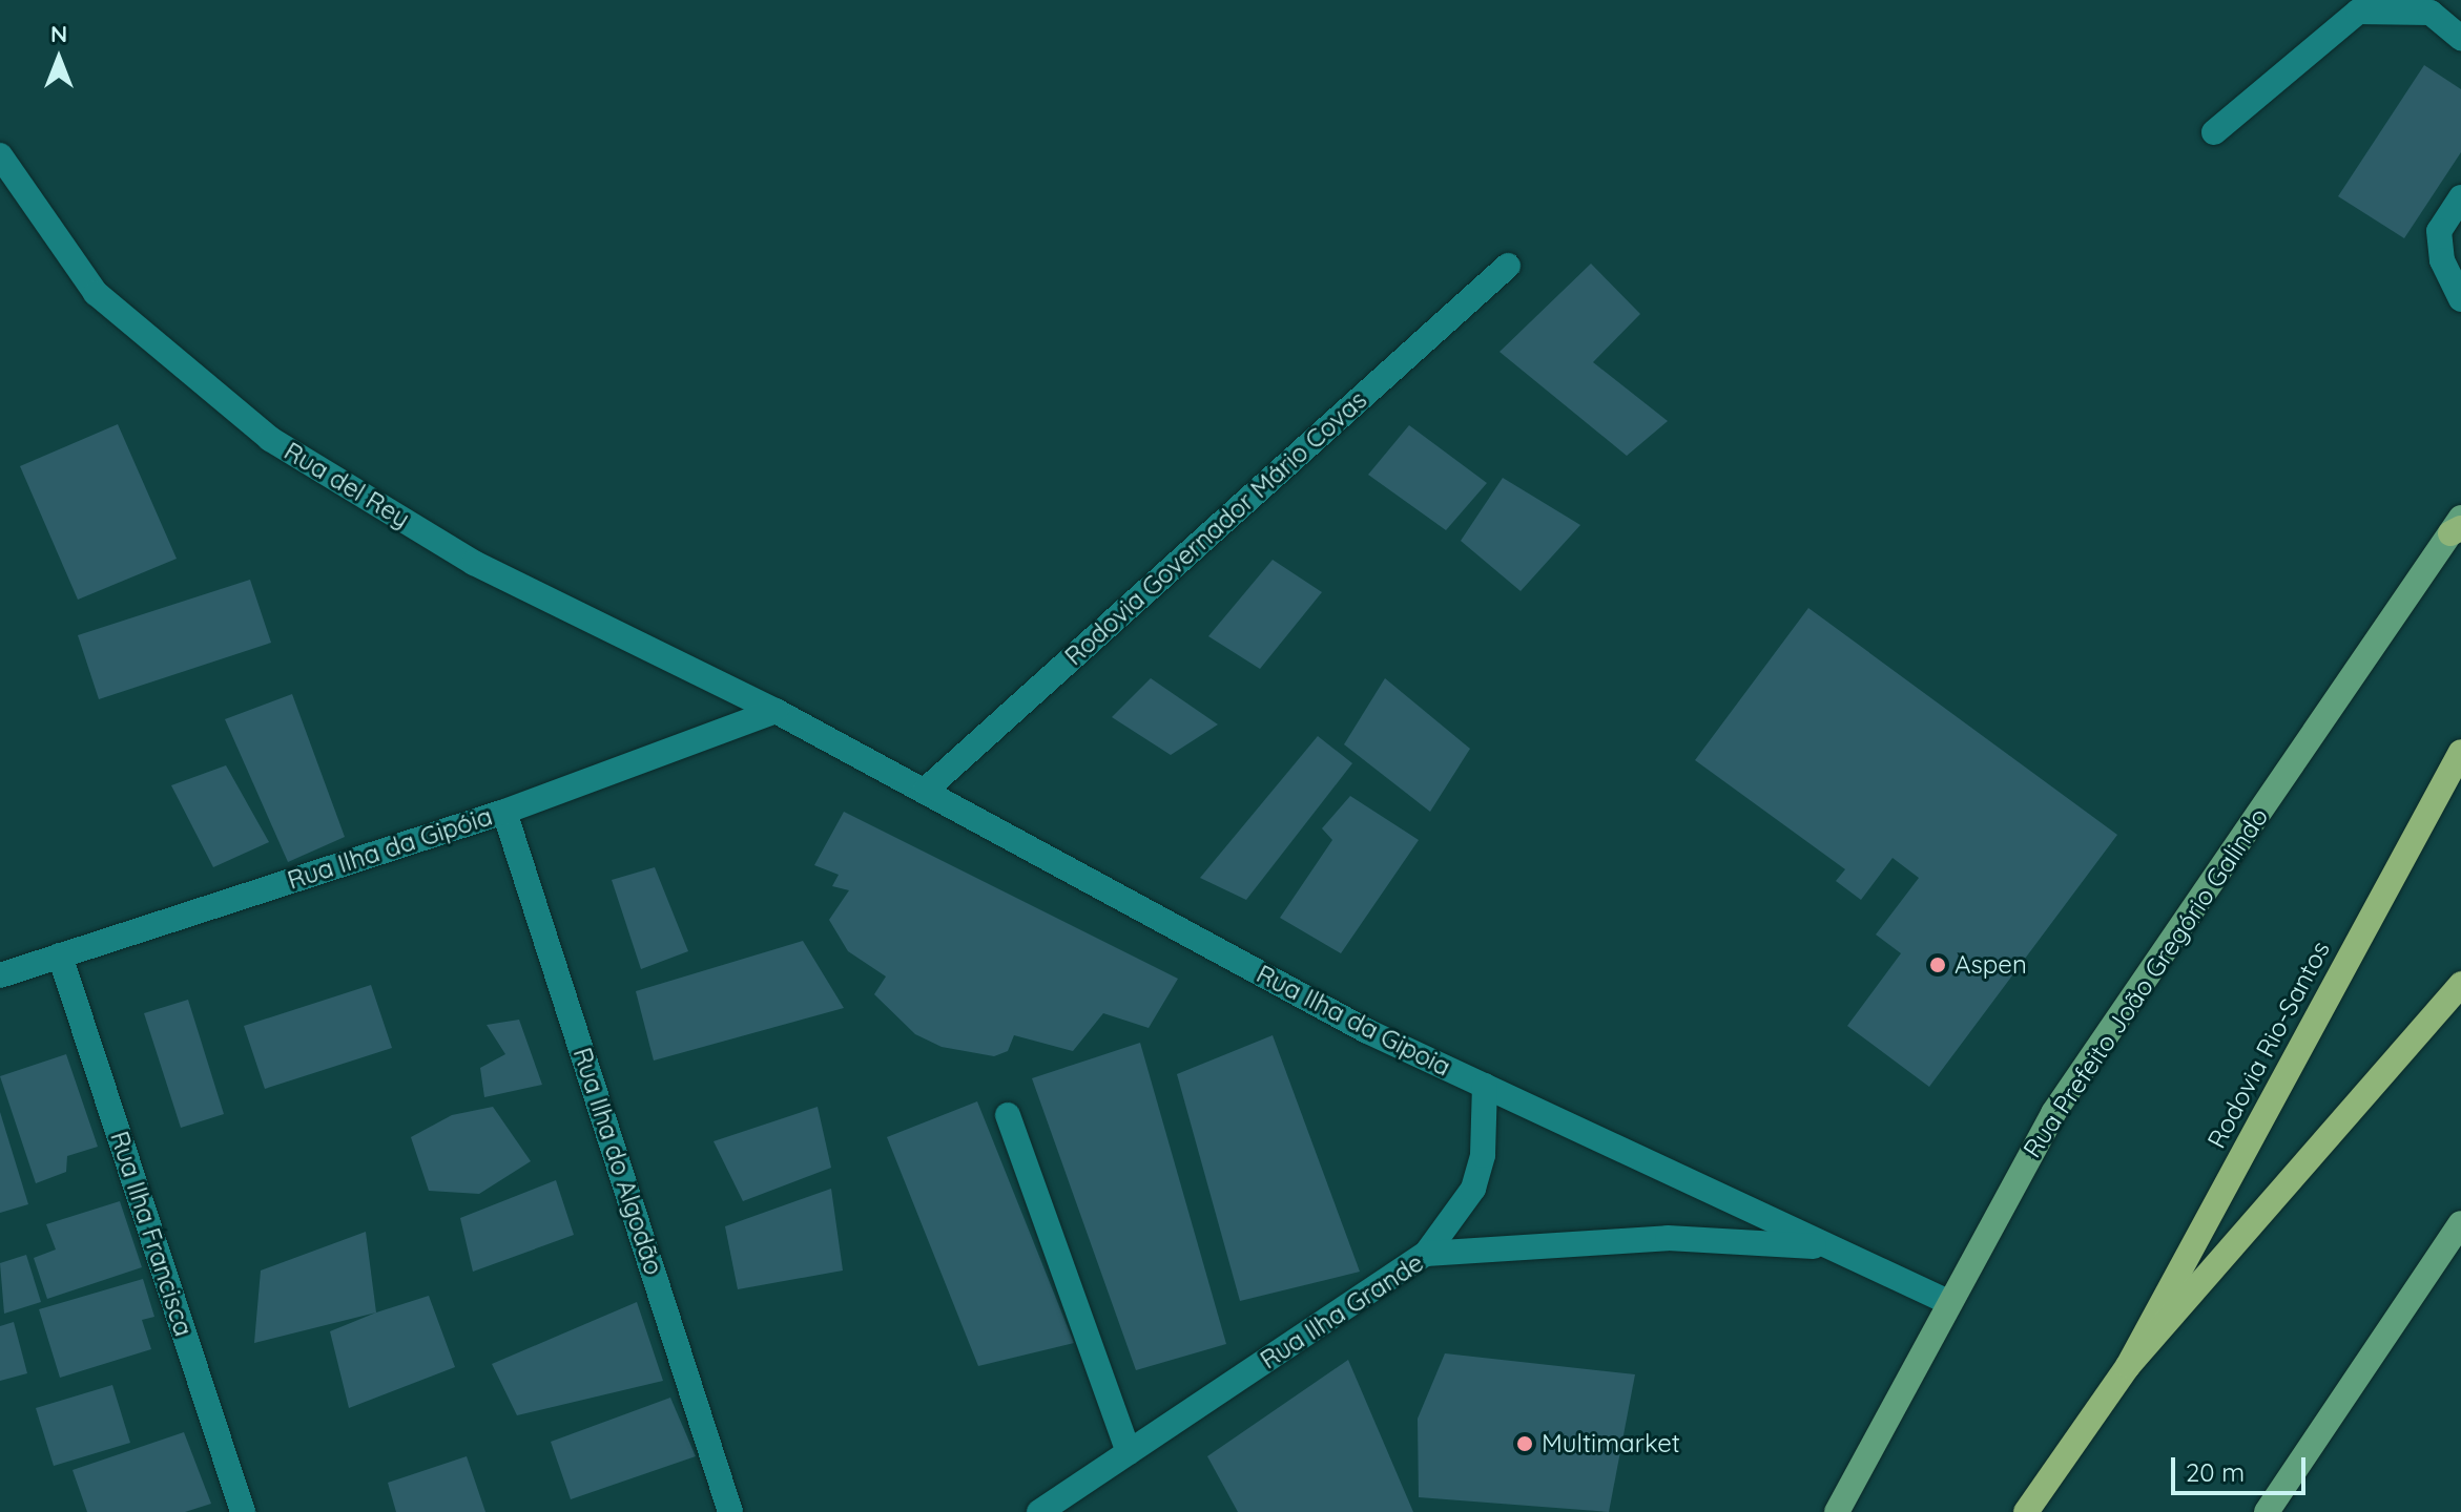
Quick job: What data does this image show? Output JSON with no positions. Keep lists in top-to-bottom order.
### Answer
{
  "streets": {
    "highway": ["Rodovia Rio-Santos"],
    "main road": ["Rua Prefeito João Gregório Galindo"],
    "street": [
      "Rua del Rey",
      "Rodovia Governador Mário Covas",
      "Rua Ilha da Gipóia",
      "Rua Ilha da Gipoia",
      "Rua Ilha do Algodão",
      "Rua Ilha Francisca",
      "Rua Ilha Grande"
    ]
  },
  "crossings": [
    ["Rua del Rey", "Rua Ilha da Gipóia"],
    ["Rua del Rey", "Rua Ilha da Gipoia"],
    ["Rodovia Governador Mário Covas", "Rua Ilha da Gipoia"],
    ["Rua Ilha da Gipóia", "Rua Ilha da Gipoia"],
    ["Rua Ilha da Gipóia", "Rua Ilha do Algodão"],
    ["Rua Ilha da Gipóia", "Rua Ilha Francisca"],
    ["Rua Prefeito João Gregório Galindo", "Rua Ilha da Gipoia"],
    ["Rua Ilha da Gipoia", "Rua Ilha Grande"]
  ],
  "places": ["Aspen", "Multimarket"],
  "scale_bar": "20 m",
  "north": "top"
}
